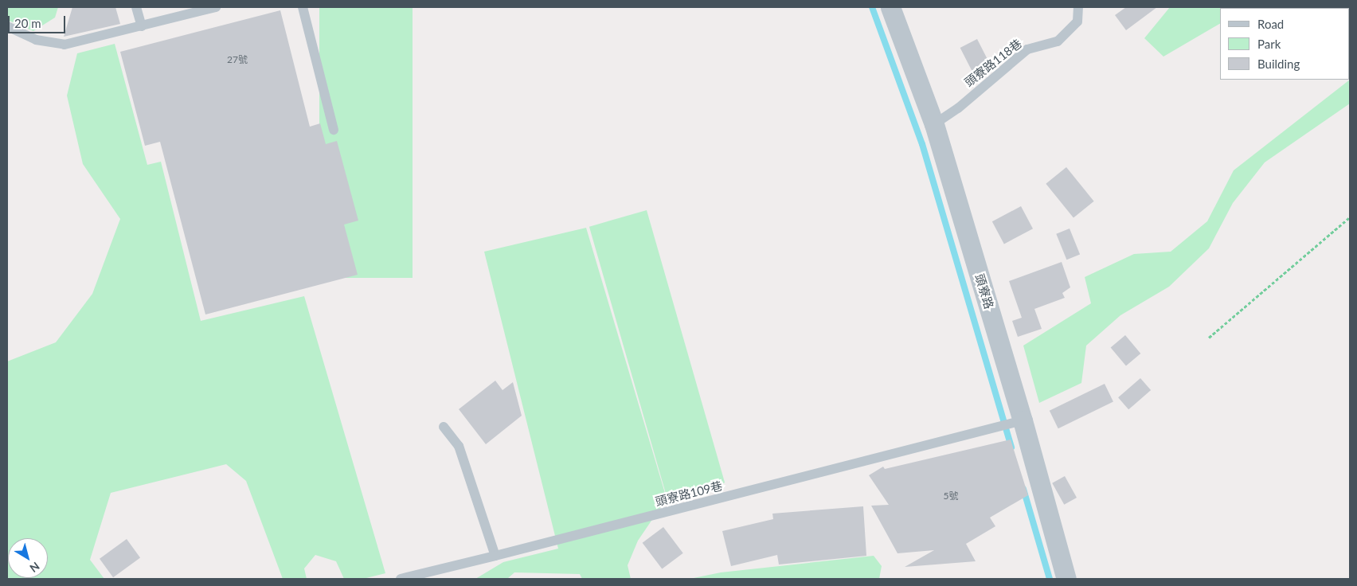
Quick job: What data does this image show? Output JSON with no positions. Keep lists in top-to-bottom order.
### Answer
{
  "streets": {
    "street": ["頭寮路"],
    "lane": ["頭寮路118巷", "頭寮路109巷"]
  },
  "crossings": [
    ["頭寮路118巷", "頭寮路"],
    ["頭寮路", "頭寮路109巷"]
  ],
  "house_numbers": ["27號", "5號"],
  "legend": ["Road", "Park", "Building"],
  "scale_bar": "20 m",
  "north": "bottom right"
}
